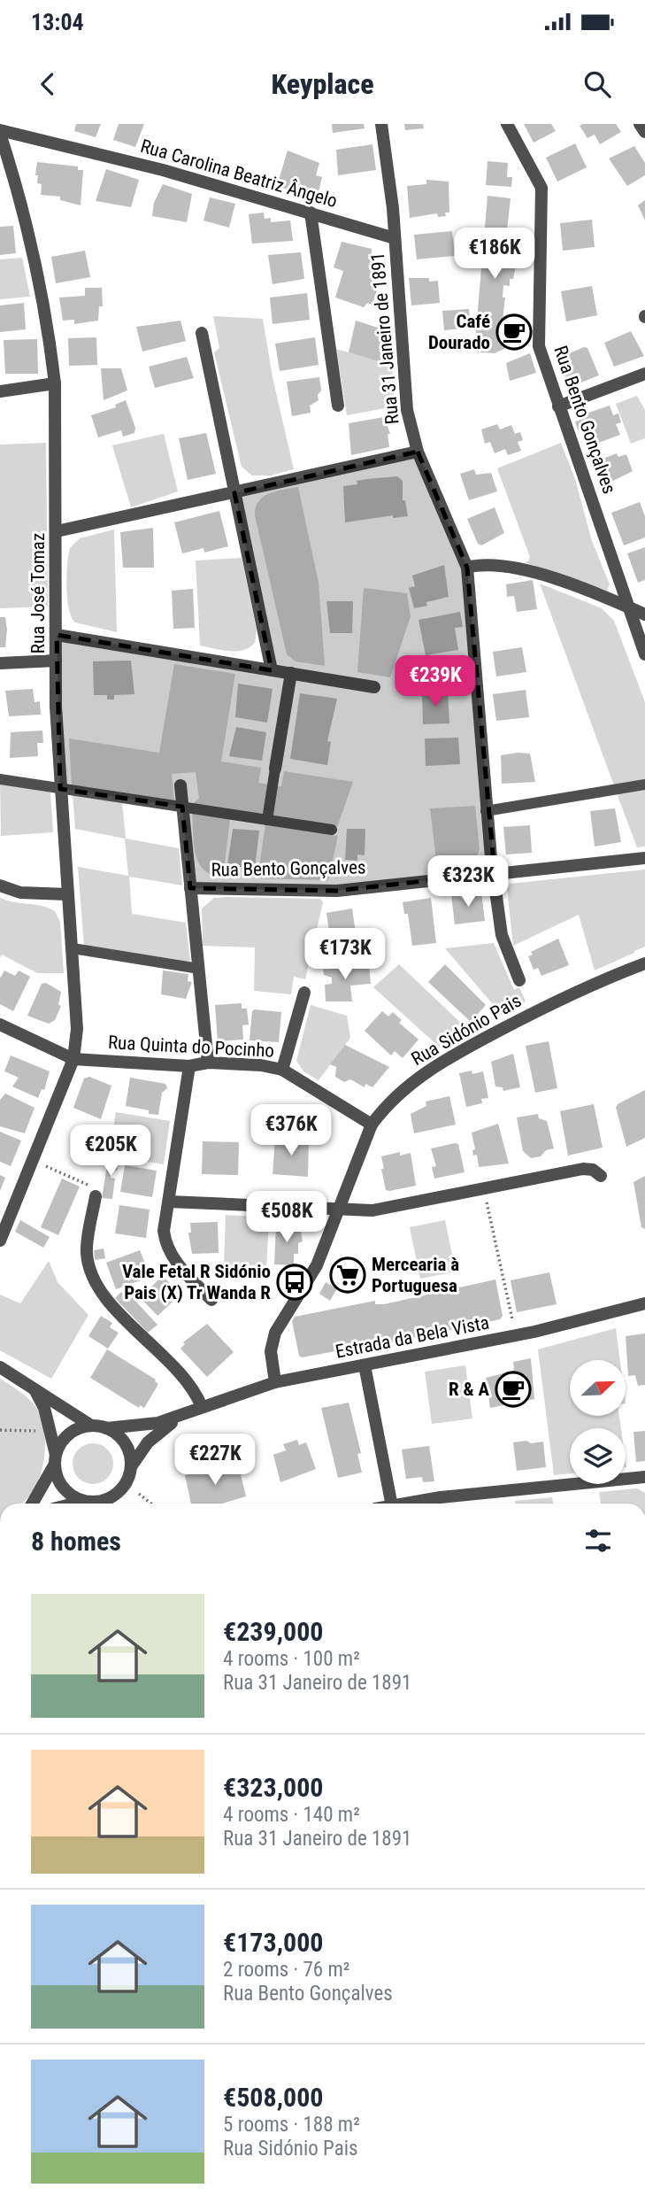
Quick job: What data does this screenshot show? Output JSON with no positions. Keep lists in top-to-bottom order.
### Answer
{
  "streets": {
    "street": [
      "Rua Carolina Beatriz Ângelo",
      "Rua 31 Janeiro de 1891",
      "Rua Bento Gonçalves",
      "Rua José Tomaz",
      "Rua Sidónio Pais",
      "Rua Quinta do Pocinho",
      "Estrada da Bela Vista"
    ]
  },
  "crossings": [
    ["Rua Carolina Beatriz Ângelo", "Rua 31 Janeiro de 1891"],
    ["Rua Carolina Beatriz Ângelo", "Rua José Tomaz"],
    ["Rua 31 Janeiro de 1891", "Rua Bento Gonçalves"],
    ["Rua José Tomaz", "Rua Quinta do Pocinho"],
    ["Rua Sidónio Pais", "Rua Quinta do Pocinho"],
    ["Rua Sidónio Pais", "Estrada da Bela Vista"]
  ],
  "places": {
    "cafe": ["Café Dourado", "R & A"],
    "supermarket": ["Mercearia à Portuguesa"],
    "bus stop": ["Vale Fetal R Sidónio Pais (X) Tr Wanda R"]
  },
  "north": "top right",
  "page": {
    "status": "13:04",
    "header": "Keyplace",
    "price": [
      "€186K",
      "€239K",
      "€323K",
      "€173K",
      "€376K",
      "€205K",
      "€508K",
      "€227K"
    ],
    "heading": "8 homes",
    "list": [
      {
        "name": "€239,000",
        "note": "4 rooms · 100 m² · Rua 31 Janeiro de 1891"
      },
      {
        "name": "€323,000",
        "note": "4 rooms · 140 m² · Rua 31 Janeiro de 1891"
      },
      {
        "name": "€173,000",
        "note": "2 rooms · 76 m² · Rua Bento Gonçalves"
      },
      {
        "name": "€508,000",
        "note": "5 rooms · 188 m² · Rua Sidónio Pais"
      }
    ]
  }
}
